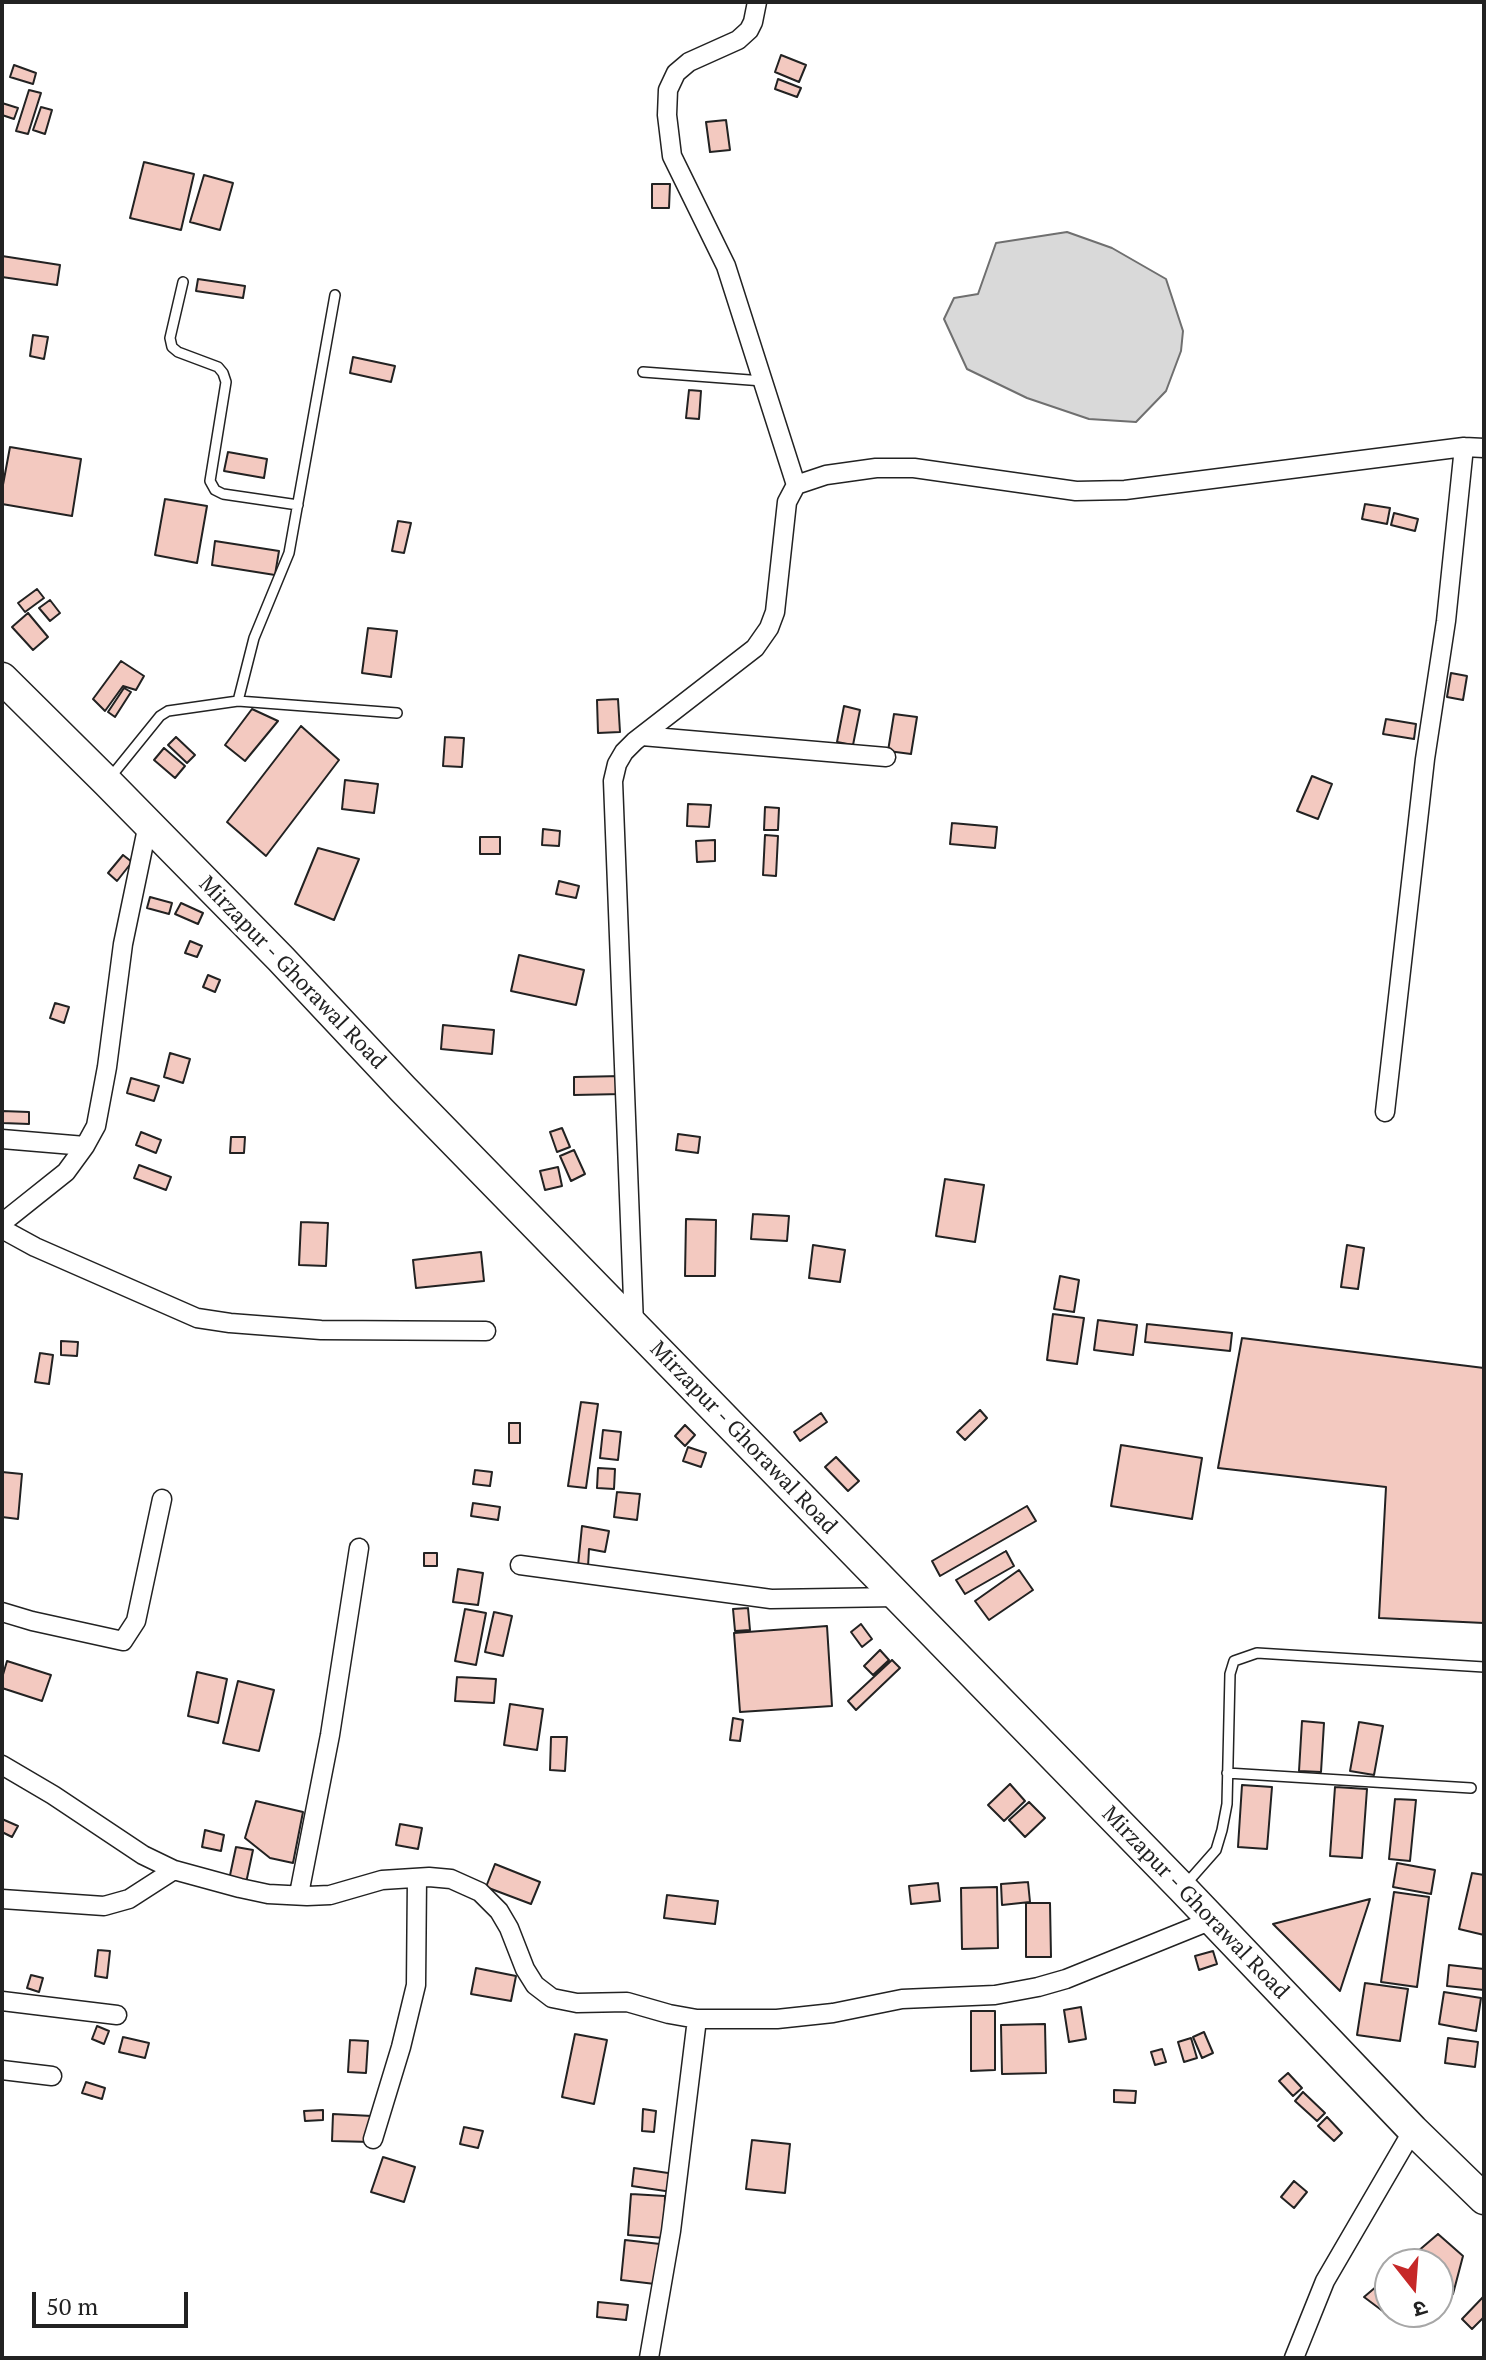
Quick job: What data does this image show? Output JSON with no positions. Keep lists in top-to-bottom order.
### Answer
{
  "streets": {
    "main road": ["Mirzapur - Ghorawal Road"]
  },
  "scale_bar": "50 m",
  "north": "bottom"
}
